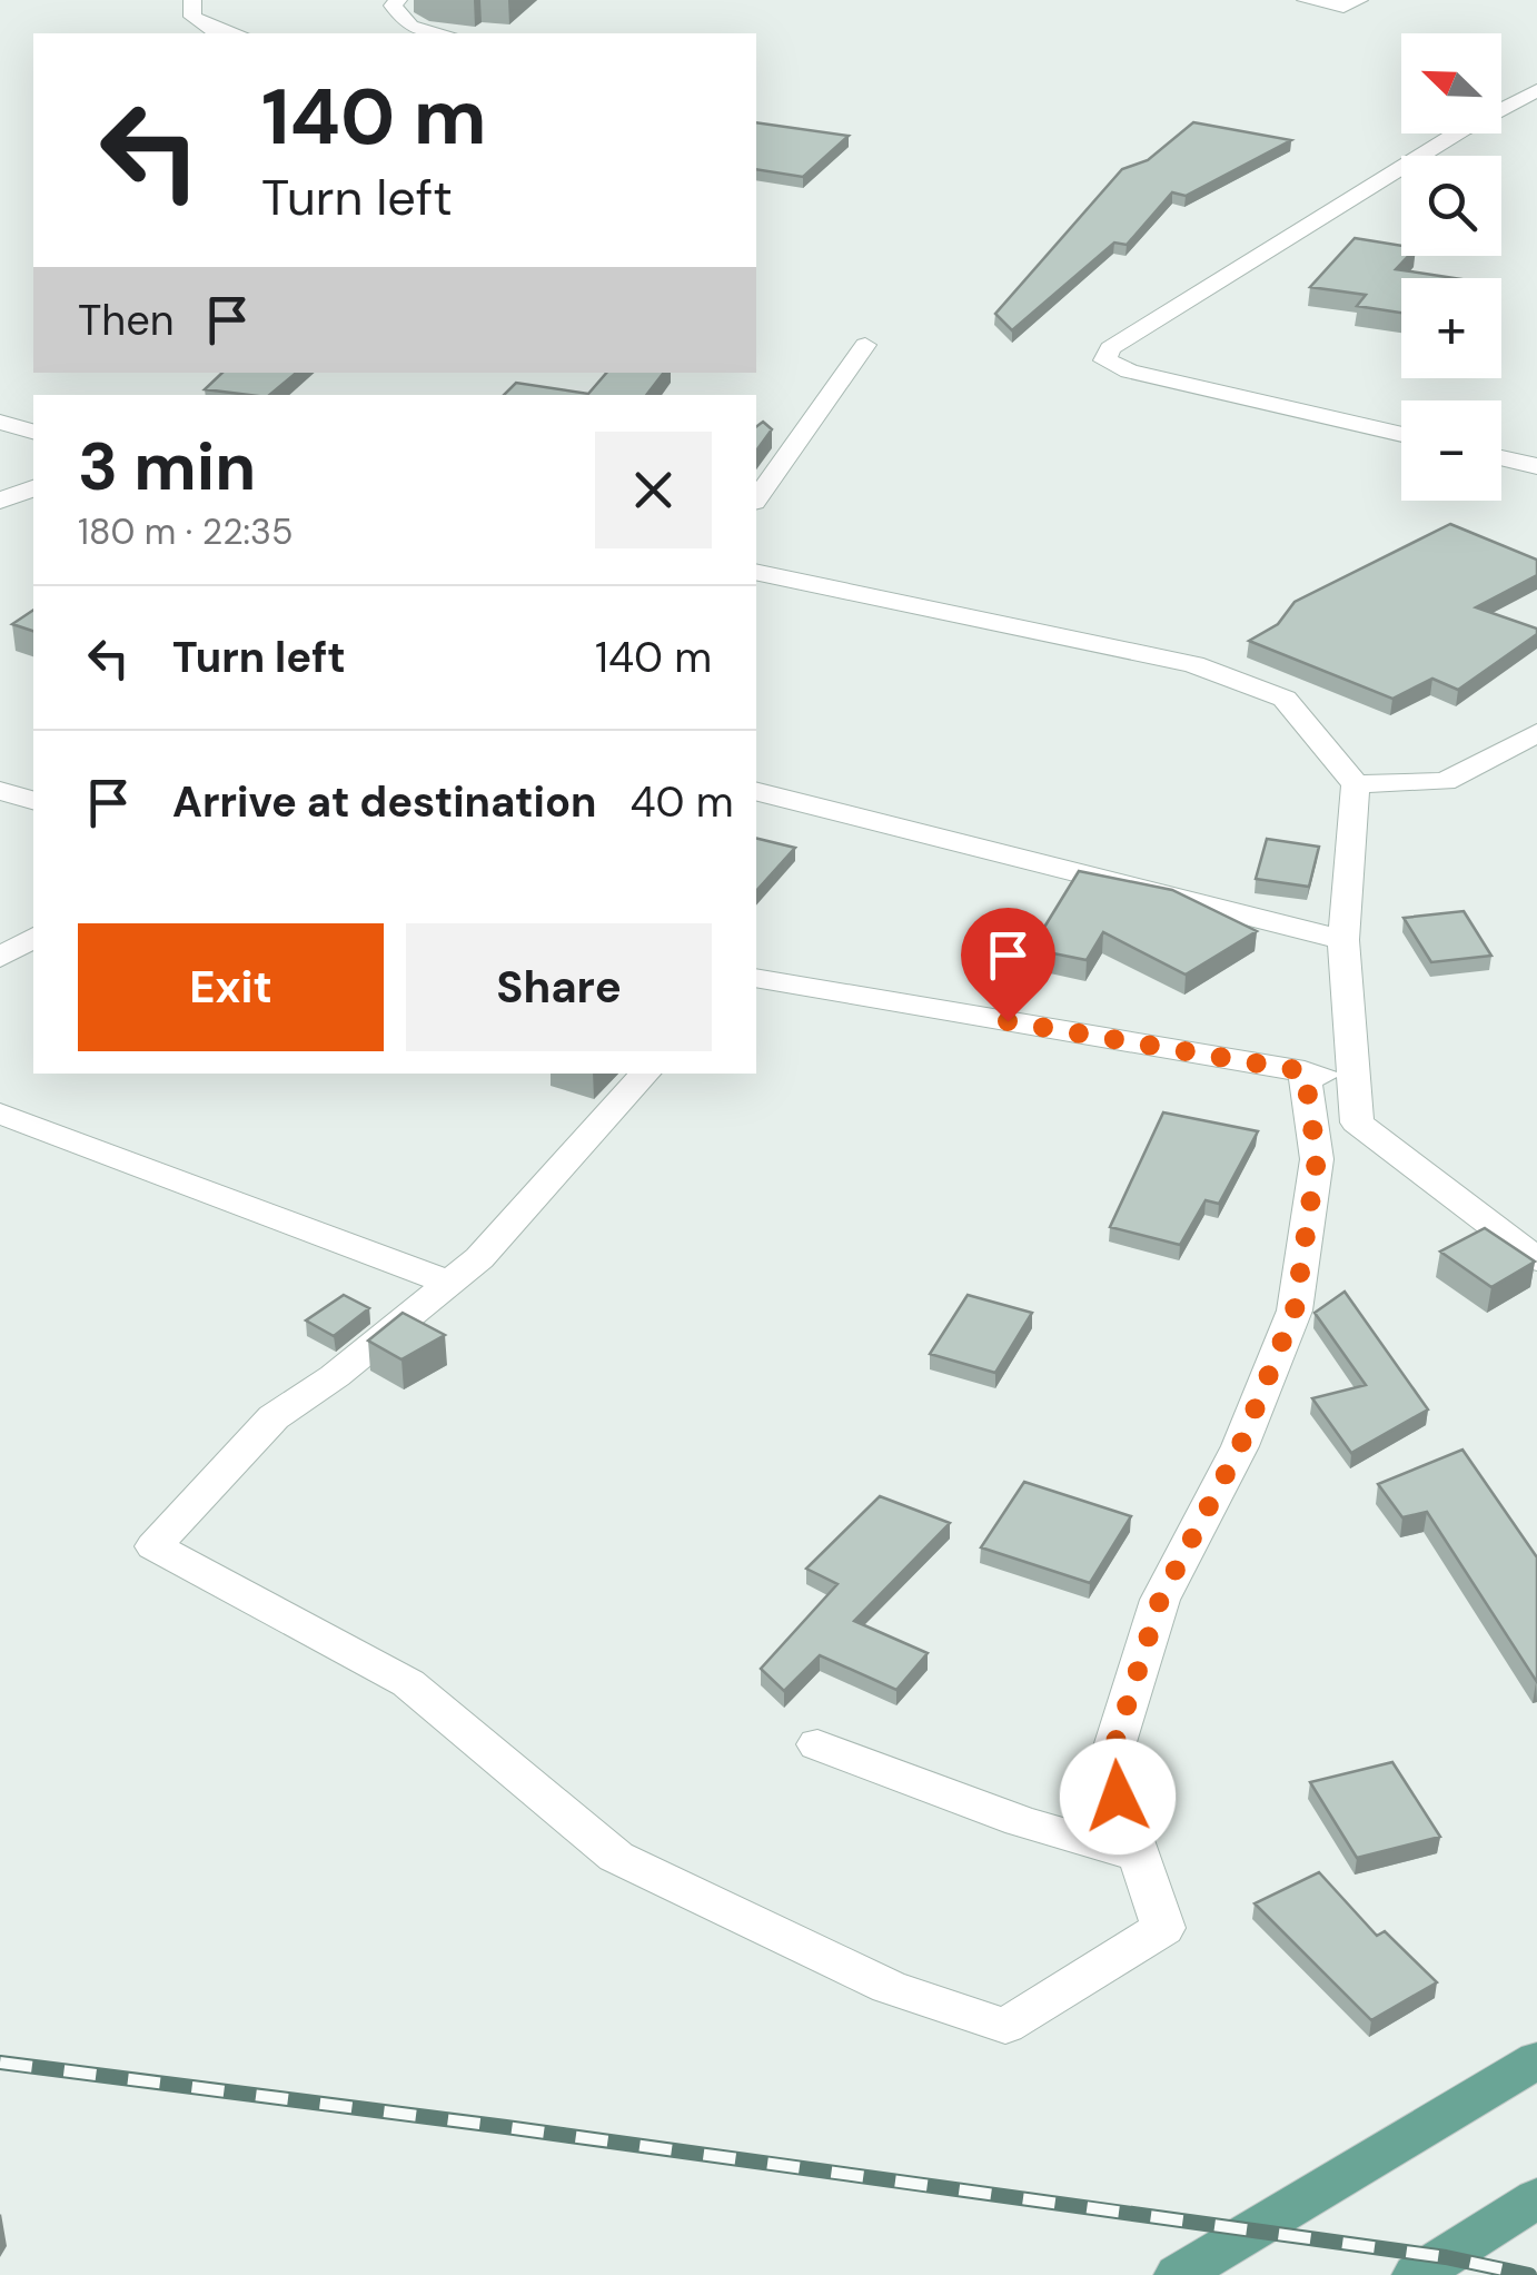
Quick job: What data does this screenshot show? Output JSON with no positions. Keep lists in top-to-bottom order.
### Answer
{
  "north": "top left",
  "page": {
    "map_buttons": ["+", "−"],
    "turn": ["140 m", "Turn left"],
    "then": "Then",
    "heading": ["3 min", "180 m · 22:35"],
    "list": [
      {
        "name": "Turn left",
        "value": "140 m"
      },
      {
        "name": "Arrive at destination",
        "value": "40 m"
      }
    ],
    "buttons": ["Exit", "Share"]
  }
}
